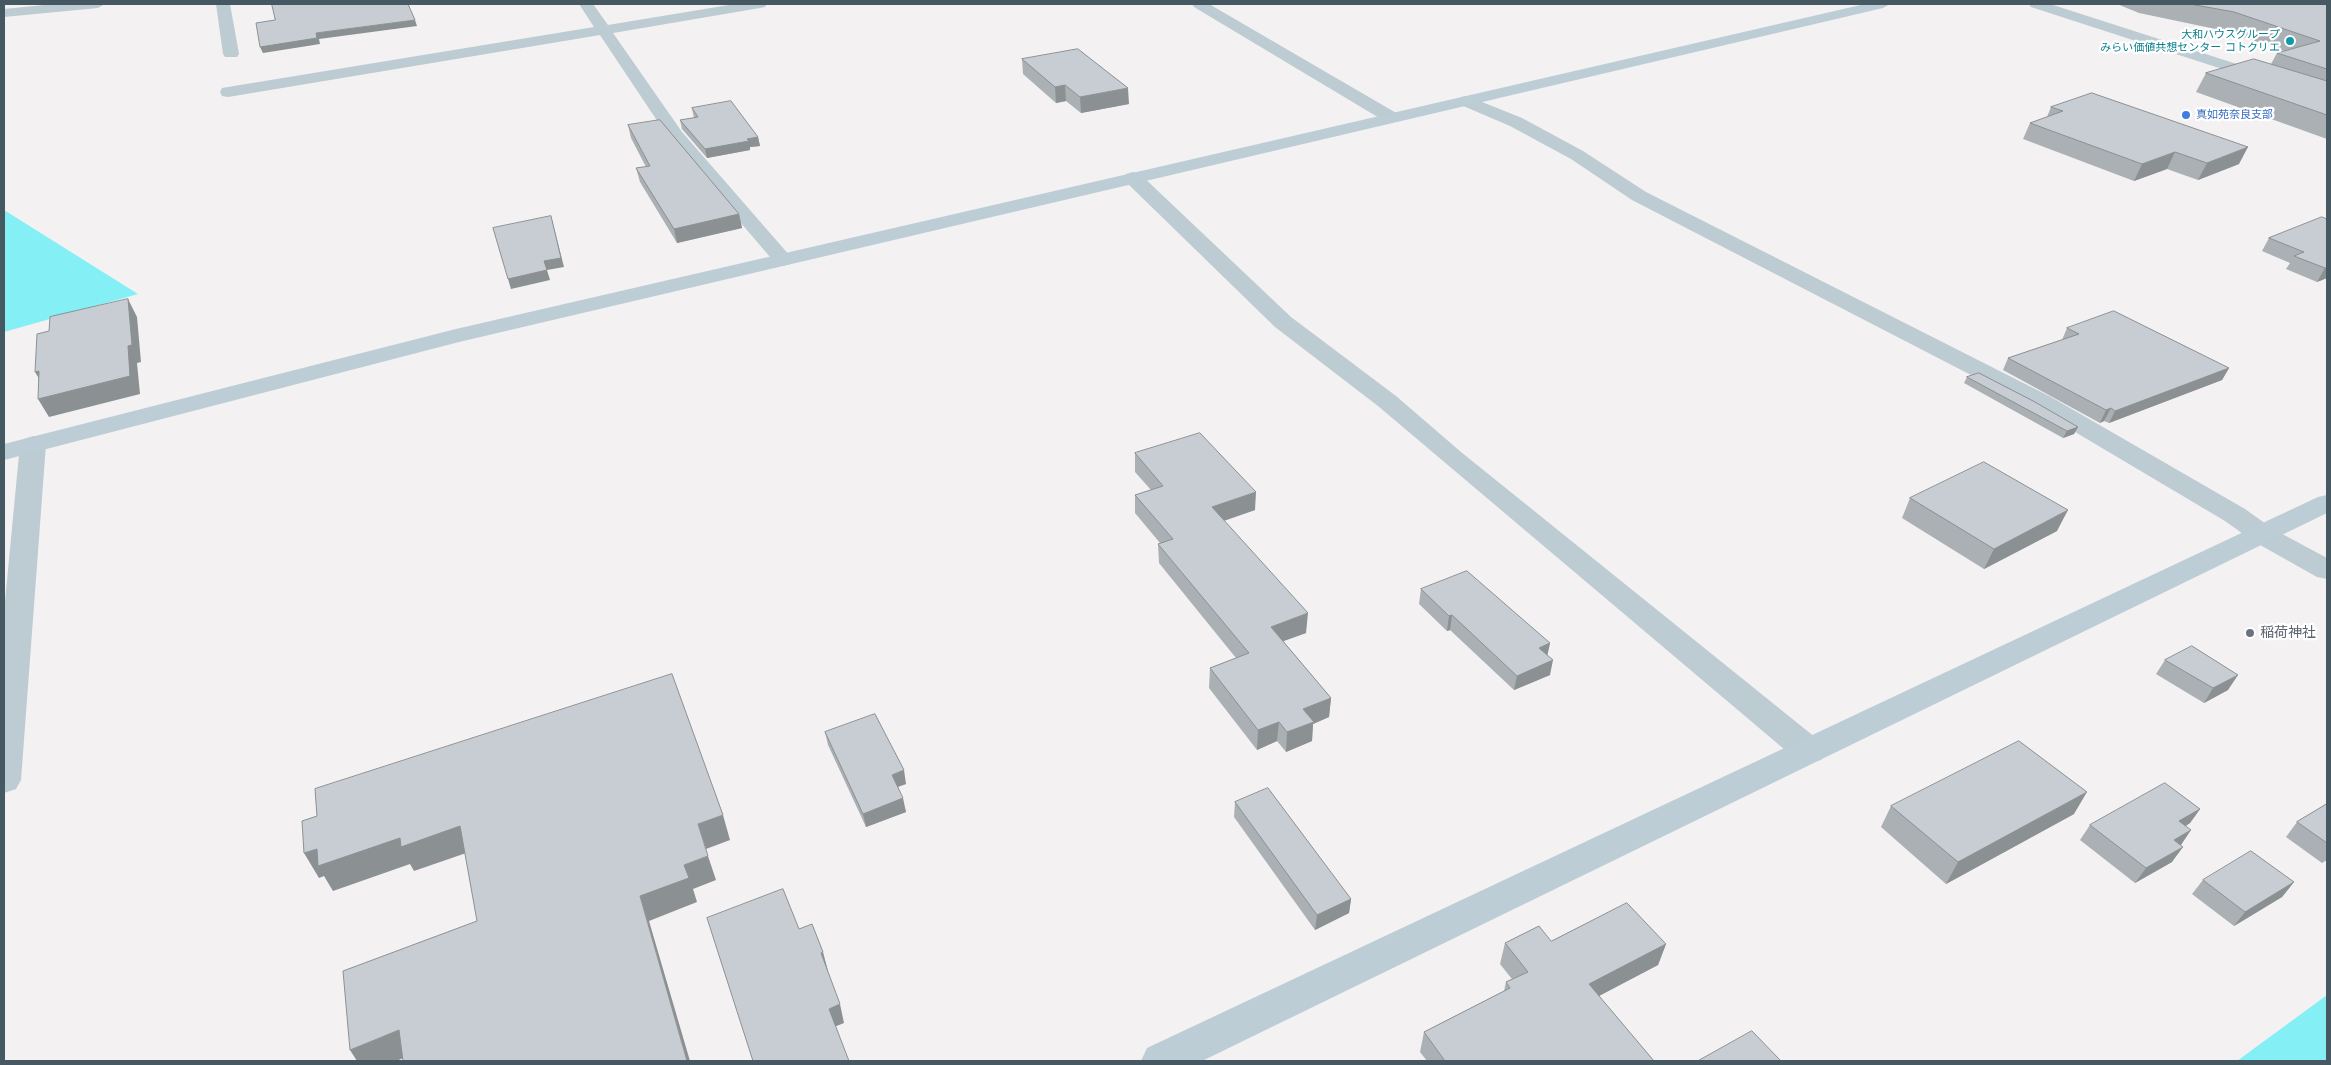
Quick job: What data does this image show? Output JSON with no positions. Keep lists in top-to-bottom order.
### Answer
{
  "places": ["大和ハウスグループ みらい価値共想センター コトクリエ", "真如苑奈良支部", "稲荷神社"]
}
